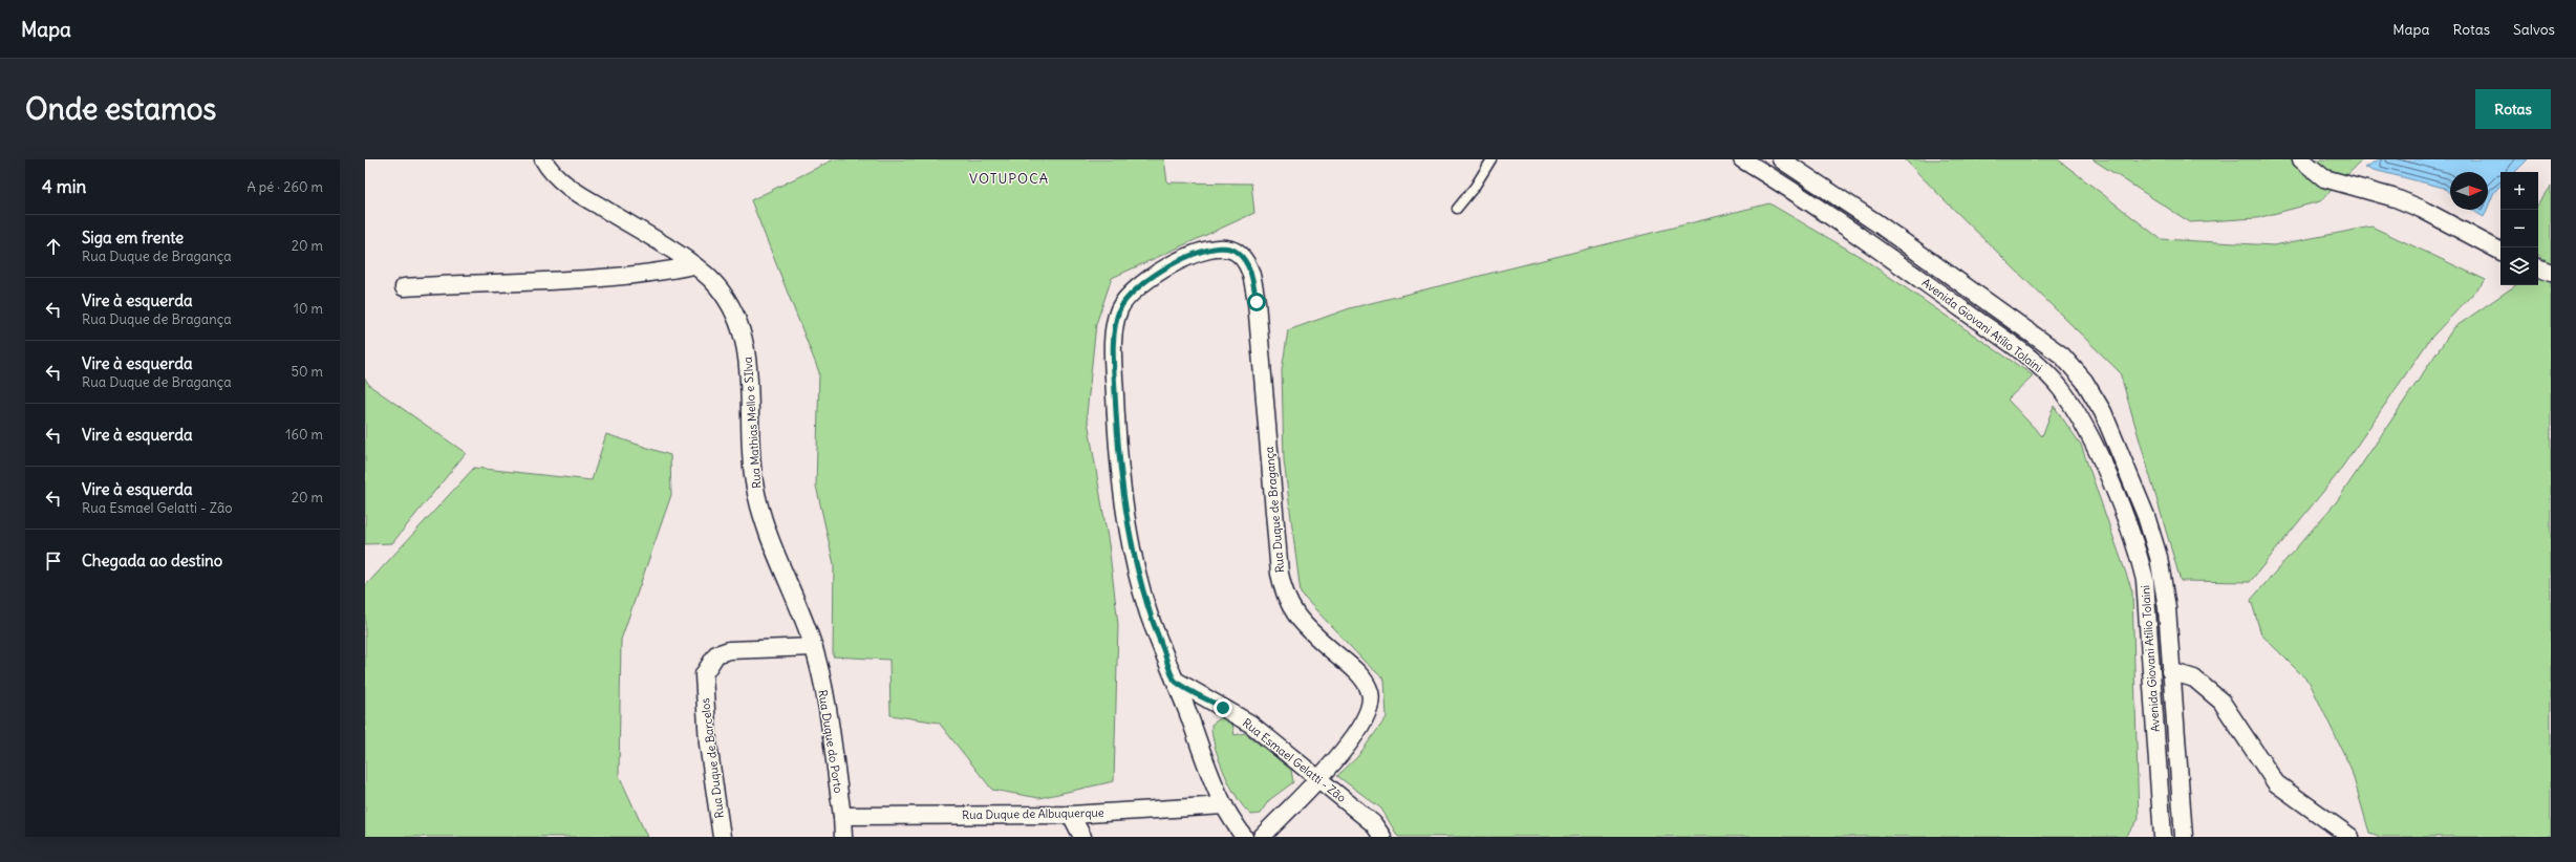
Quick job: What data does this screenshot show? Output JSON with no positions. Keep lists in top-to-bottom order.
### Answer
{
  "streets": {
    "street": [
      "Avenida Giovani Atílio Tolaini",
      "Rua Mathias Mello e SIlva",
      "Rua Duque de Bragança",
      "Rua Duque do Porto",
      "Rua Duque de Barcelos",
      "Rua Esmael Gelatti - Zão",
      "Rua Duque de Albuquerque"
    ]
  },
  "crossings": [
    ["Rua Mathias Mello e SIlva", "Rua Duque do Porto"],
    ["Rua Mathias Mello e SIlva", "Rua Duque de Barcelos"],
    ["Rua Duque de Bragança", "Rua Esmael Gelatti - Zão"],
    ["Rua Duque do Porto", "Rua Duque de Barcelos"],
    ["Rua Duque do Porto", "Rua Duque de Albuquerque"]
  ],
  "districts": ["VOTUPOCA"],
  "north": "right",
  "page": {
    "header": "Mapa",
    "nav": ["Mapa", "Rotas", "Salvos"],
    "buttons": "Rotas",
    "title": "Onde estamos",
    "heading": ["4 min", "A pé · 260 m"],
    "map_buttons": ["+", "−"],
    "list": [
      ["Siga em frente", "Rua Duque de Bragança", "20 m"],
      ["Vire à esquerda", "Rua Duque de Bragança", "10 m"],
      ["Vire à esquerda", "Rua Duque de Bragança", "50 m"],
      ["Vire à esquerda", "160 m"],
      ["Vire à esquerda", "Rua Esmael Gelatti - Zão", "20 m"],
      "Chegada ao destino"
    ]
  }
}
